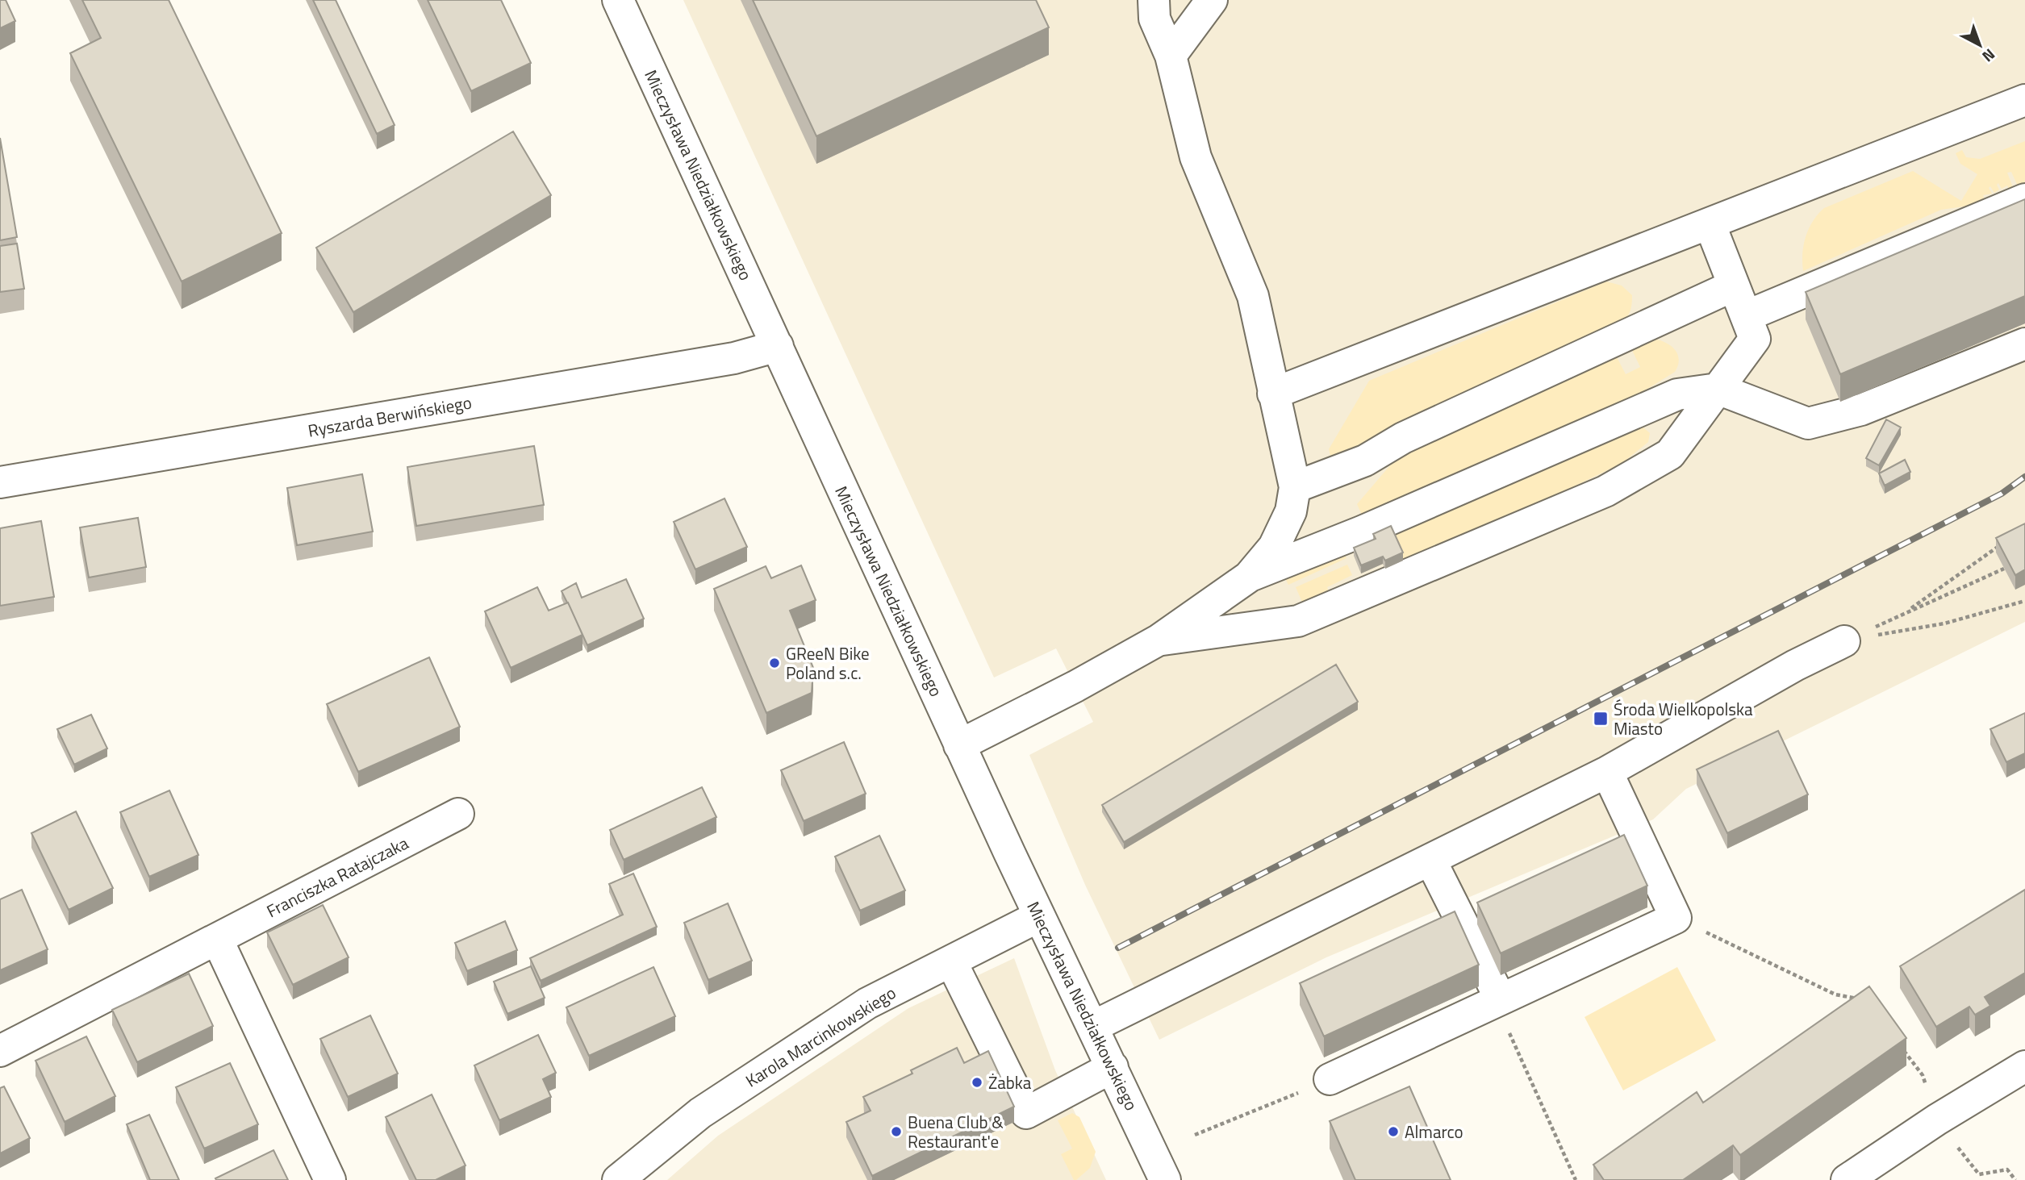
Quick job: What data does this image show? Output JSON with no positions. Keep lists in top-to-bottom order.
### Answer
{
  "streets": {
    "street": [
      "Mieczysława Niedziałkowskiego",
      "Ryszarda Berwińskiego",
      "Franciszka Ratajczaka",
      "Karola Marcinkowskiego"
    ]
  },
  "crossings": [
    ["Mieczysława Niedziałkowskiego", "Ryszarda Berwińskiego"],
    ["Mieczysława Niedziałkowskiego", "Karola Marcinkowskiego"]
  ],
  "places": {
    "other": [
      "GReeN Bike Poland s.c.",
      "Żabka",
      "Buena Club & Restaurant'e",
      "Almarco"
    ],
    "transit": ["Środa Wielkopolska Miasto"]
  },
  "north": "bottom right"
}
